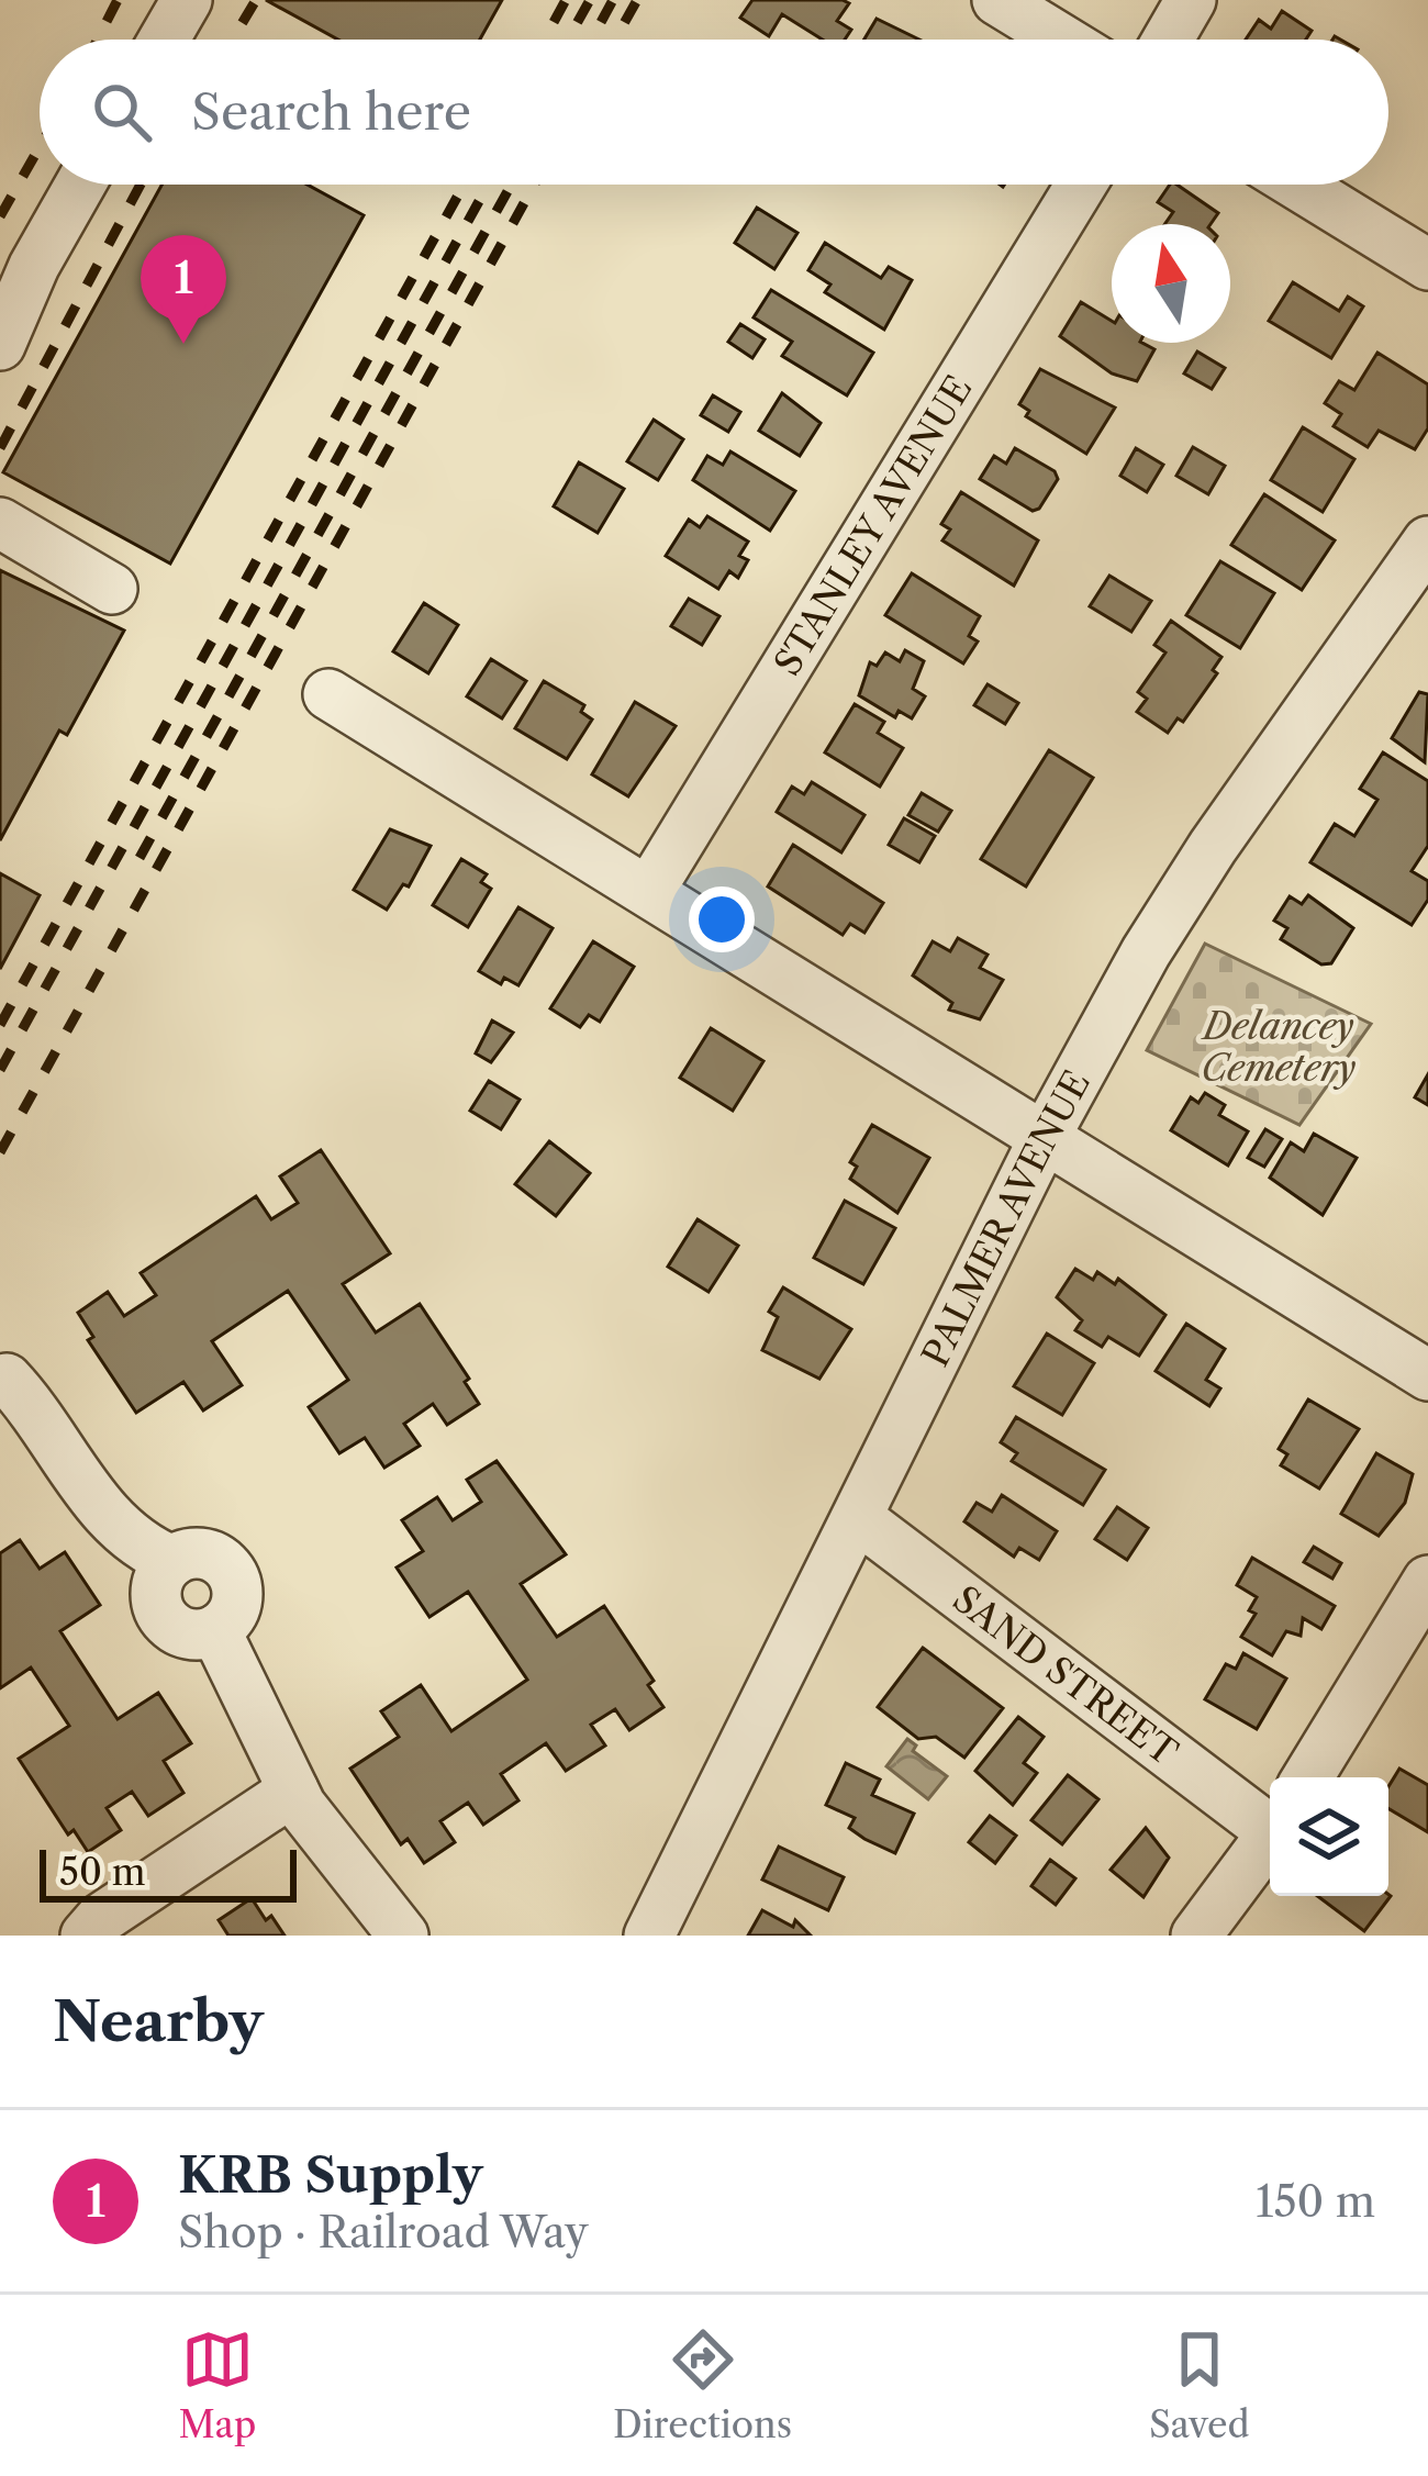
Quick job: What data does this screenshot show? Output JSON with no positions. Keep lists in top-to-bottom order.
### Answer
{
  "streets": {
    "street": ["STANLEY AVENUE", "PALMER AVENUE", "SAND STREET"]
  },
  "crossings": [
    ["PALMER AVENUE", "SAND STREET"]
  ],
  "parks": ["Delancey Cemetery"],
  "scale_bar": "50 m",
  "north": "top",
  "page": {
    "search": "Search here",
    "pins": "1",
    "scale": "50 m",
    "heading": "Nearby",
    "list": [
      {
        "mark": "1",
        "name": "KRB Supply",
        "note": "Shop · Railroad Way",
        "value": "150 m"
      }
    ],
    "nav": ["Map", "Directions", "Saved"]
  }
}
